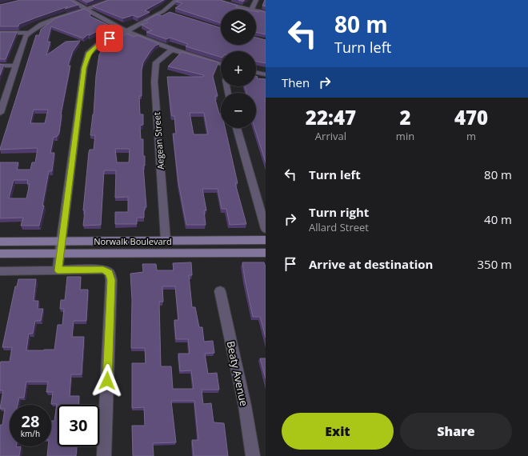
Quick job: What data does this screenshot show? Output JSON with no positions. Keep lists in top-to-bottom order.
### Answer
{
  "streets": {
    "main road": ["Norwalk Boulevard"],
    "street": ["Aegean Street", "Beaty Avenue"]
  },
  "crossings": [
    ["Aegean Street", "Norwalk Boulevard"]
  ],
  "page": {
    "turn": ["80 m", "Turn left"],
    "map_buttons": ["+", "−"],
    "then": "Then",
    "eta": [
      "22:47",
      "Arrival",
      "2",
      "min",
      "470",
      "m"
    ],
    "list": [
      {
        "name": "Turn left",
        "value": "80 m"
      },
      {
        "name": "Turn right",
        "note": "Allard Street",
        "value": "40 m"
      },
      {
        "name": "Arrive at destination",
        "value": "350 m"
      }
    ],
    "speed": "28 km/h",
    "limit": "30",
    "buttons": ["Exit", "Share"]
  }
}
